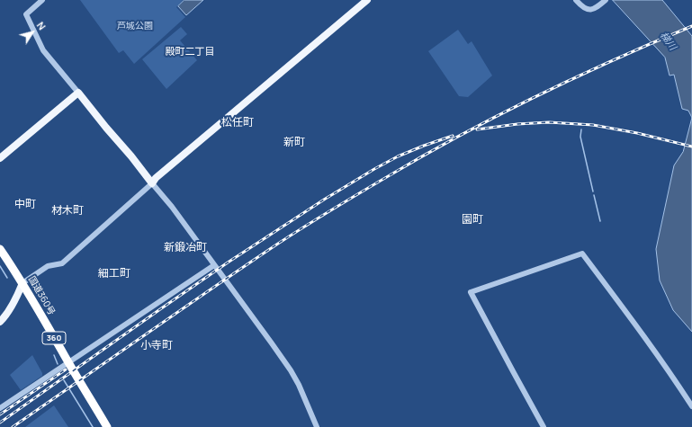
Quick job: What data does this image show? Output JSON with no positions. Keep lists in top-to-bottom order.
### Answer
{
  "streets": {
    "highway": ["国道360号", "360"]
  },
  "districts": [
    "殿町二丁目",
    "松任町",
    "新町",
    "中町",
    "材木町",
    "園町",
    "新鍛冶町",
    "細工町",
    "小寺町"
  ],
  "water": ["梯川"],
  "parks": ["芦城公園"],
  "north": "top right"
}
